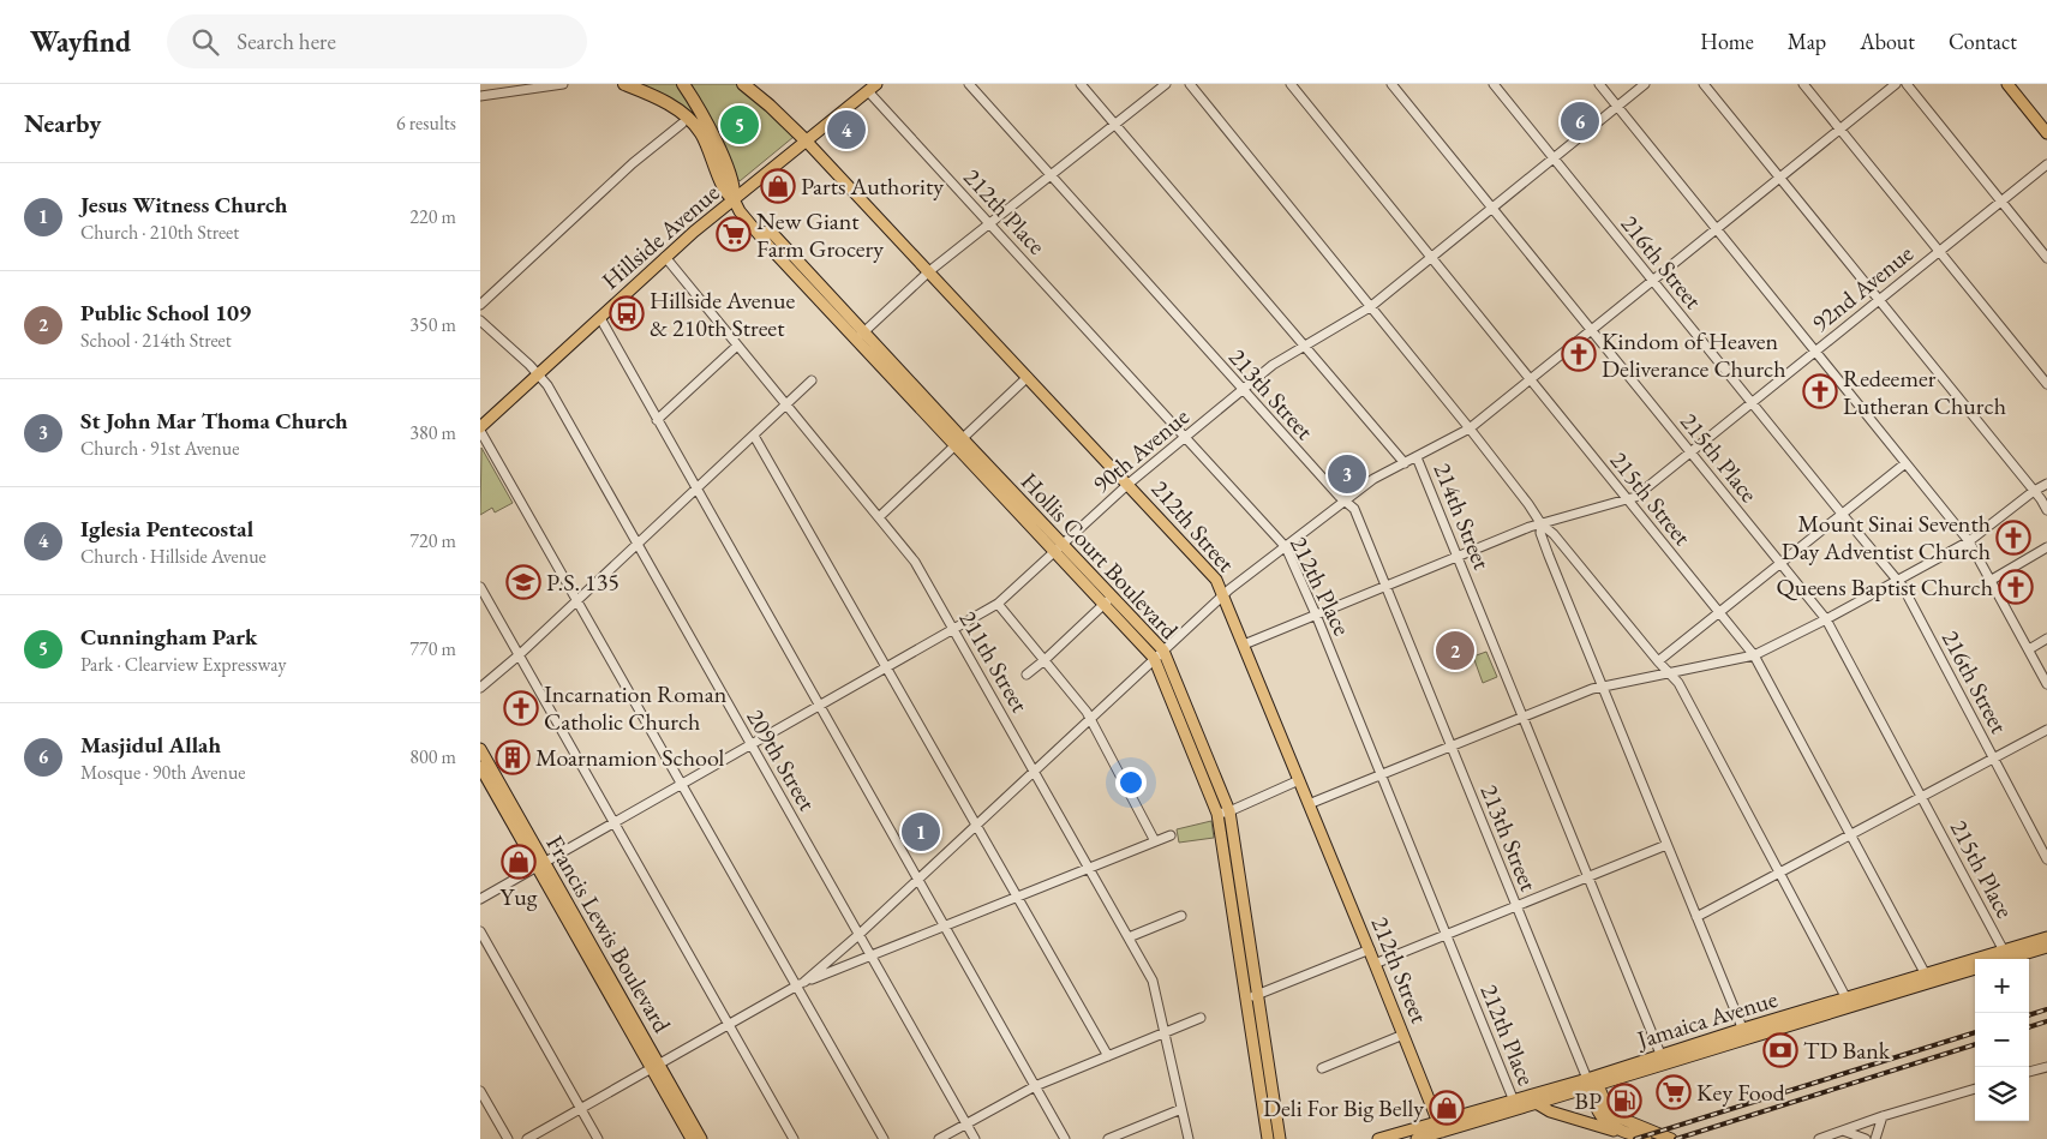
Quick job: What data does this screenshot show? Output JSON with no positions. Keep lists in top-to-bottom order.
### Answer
{
  "streets": {
    "main road": [
      "Hillside Avenue",
      "212th Street",
      "Hollis Court Boulevard",
      "Francis Lewis Boulevard",
      "Jamaica Avenue"
    ],
    "street": [
      "212th Place",
      "216th Street",
      "92nd Avenue",
      "213th Street",
      "90th Avenue",
      "215th Place",
      "215th Street",
      "214th Street",
      "211th Street",
      "209th Street"
    ]
  },
  "crossings": [
    ["212th Place", "Hillside Avenue"],
    ["212th Place", "92nd Avenue"],
    ["212th Place", "90th Avenue"],
    ["212th Place", "Jamaica Avenue"],
    ["Hillside Avenue", "212th Street"],
    ["Hillside Avenue", "Hollis Court Boulevard"],
    ["Hillside Avenue", "211th Street"],
    ["Hillside Avenue", "209th Street"],
    ["216th Street", "92nd Avenue"],
    ["216th Street", "90th Avenue"],
    ["92nd Avenue", "213th Street"],
    ["92nd Avenue", "215th Place"],
    ["92nd Avenue", "215th Street"],
    ["92nd Avenue", "214th Street"],
    ["92nd Avenue", "212th Street"],
    ["213th Street", "90th Avenue"],
    ["213th Street", "Jamaica Avenue"],
    ["90th Avenue", "215th Place"],
    ["90th Avenue", "215th Street"],
    ["90th Avenue", "214th Street"],
    ["90th Avenue", "212th Street"],
    ["90th Avenue", "Hollis Court Boulevard"],
    ["90th Avenue", "211th Street"],
    ["90th Avenue", "209th Street"],
    ["90th Avenue", "Francis Lewis Boulevard"],
    ["215th Place", "Jamaica Avenue"],
    ["215th Street", "Jamaica Avenue"],
    ["214th Street", "Jamaica Avenue"],
    ["212th Street", "Jamaica Avenue"]
  ],
  "places": {
    "shop": ["Parts Authority", "Yug", "Deli For Big Belly"],
    "supermarket": ["New Giant Farm Grocery", "Key Food"],
    "bus stop": ["Hillside Avenue & 210th Street"],
    "church": [
      "Kindom of Heaven Deliverance Church",
      "Redeemer Lutheran Church",
      "Mount Sinai Seventh Day Adventist Church",
      "Queens Baptist Church",
      "Incarnation Roman Catholic Church"
    ],
    "school or university": ["P.S. 135"],
    "building": ["Moarnamion School"],
    "bank": ["TD Bank"],
    "fuel station": ["BP"]
  },
  "page": {
    "header": "Wayfind",
    "search": "Search here",
    "nav": [
      "Home",
      "Map",
      "About",
      "Contact"
    ],
    "heading": ["Nearby", "6 results"],
    "pins": [
      "6",
      "5",
      "4",
      "3",
      "2",
      "1"
    ],
    "list": [
      {
        "mark": "1",
        "name": "Jesus Witness Church",
        "note": "Church · 210th Street",
        "value": "220 m"
      },
      {
        "mark": "2",
        "name": "Public School 109",
        "note": "School · 214th Street",
        "value": "350 m"
      },
      {
        "mark": "3",
        "name": "St John Mar Thoma Church",
        "note": "Church · 91st Avenue",
        "value": "380 m"
      },
      {
        "mark": "4",
        "name": "Iglesia Pentecostal",
        "note": "Church · Hillside Avenue",
        "value": "720 m"
      },
      {
        "mark": "5",
        "name": "Cunningham Park",
        "note": "Park · Clearview Expressway",
        "value": "770 m"
      },
      {
        "mark": "6",
        "name": "Masjidul Allah",
        "note": "Mosque · 90th Avenue",
        "value": "800 m"
      }
    ],
    "map_buttons": ["+", "−"]
  }
}
